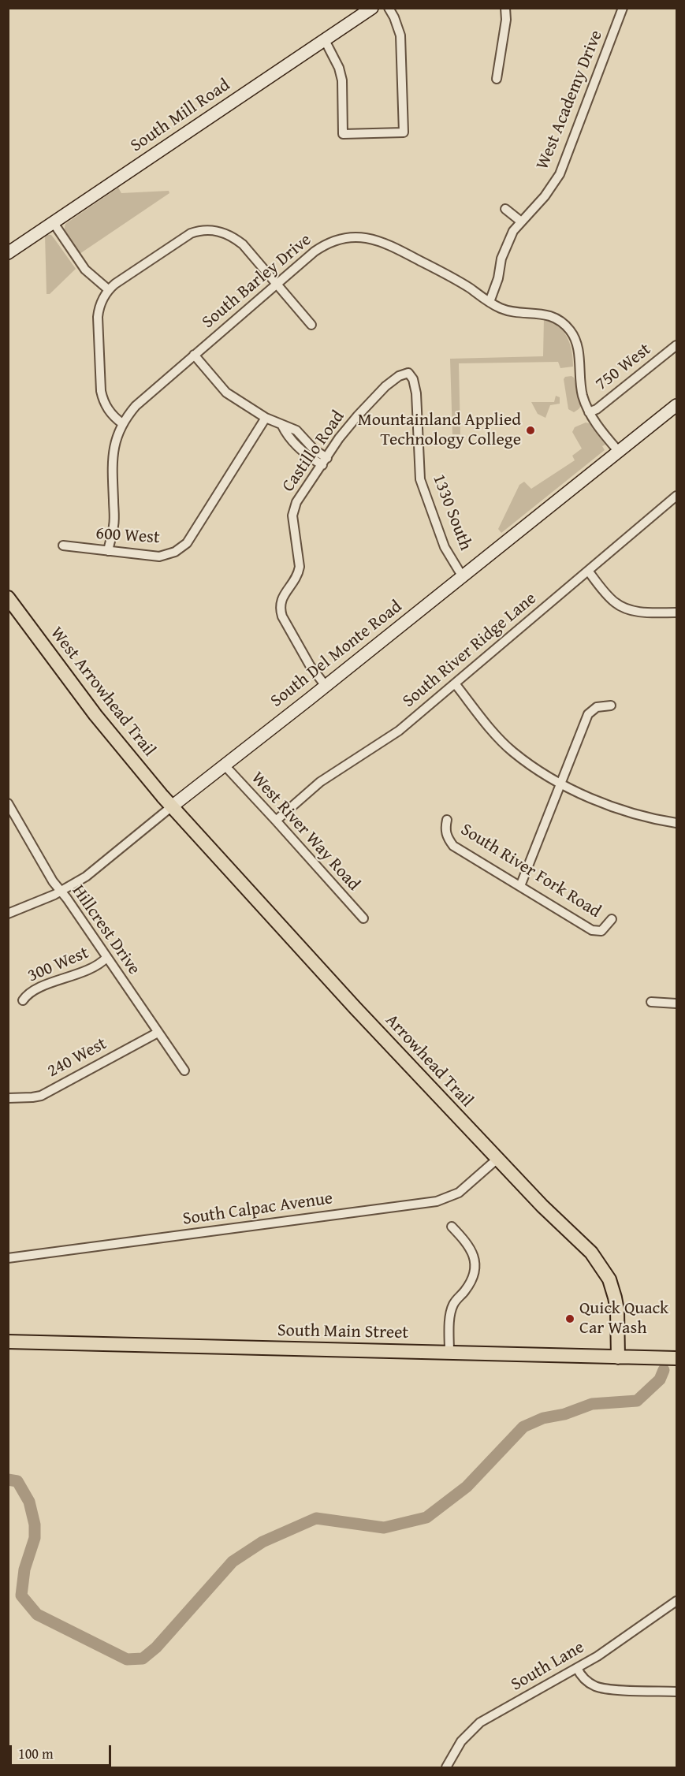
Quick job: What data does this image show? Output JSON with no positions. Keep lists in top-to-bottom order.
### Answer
{
  "streets": {
    "main road": ["West Arrowhead Trail", "Arrowhead Trail", "South Main Street"],
    "street": [
      "West Academy Drive",
      "South Mill Road",
      "South Barley Drive",
      "750 West",
      "Castillo Road",
      "1330 South",
      "600 West",
      "South River Ridge Lane",
      "South Del Monte Road",
      "West River Way Road",
      "South River Fork Road",
      "Hillcrest Drive",
      "300 West",
      "240 West",
      "South Calpac Avenue",
      "South Lane"
    ]
  },
  "crossings": [
    ["West Academy Drive", "South Barley Drive"],
    ["South Barley Drive", "750 West"],
    ["Castillo Road", "1330 South"],
    ["Castillo Road", "South Del Monte Road"],
    ["1330 South", "South Del Monte Road"],
    ["South River Ridge Lane", "West River Way Road"],
    ["South Del Monte Road", "West Arrowhead Trail"],
    ["South Del Monte Road", "West River Way Road"],
    ["South Del Monte Road", "Hillcrest Drive"],
    ["South Del Monte Road", "Arrowhead Trail"],
    ["West Arrowhead Trail", "Arrowhead Trail"],
    ["Hillcrest Drive", "300 West"],
    ["Hillcrest Drive", "240 West"],
    ["Arrowhead Trail", "South Calpac Avenue"],
    ["Arrowhead Trail", "South Main Street"]
  ],
  "places": ["Mountainland Applied Technology College", "Quick Quack Car Wash"],
  "scale_bar": "100 m"
}
